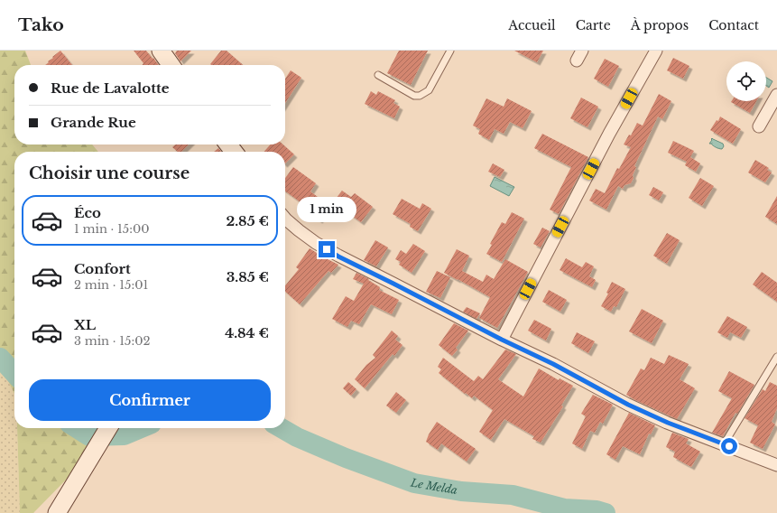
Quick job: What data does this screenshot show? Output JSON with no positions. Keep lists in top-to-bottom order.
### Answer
{
  "water": ["Le Melda"],
  "page": {
    "header": "Tako",
    "nav": [
      "Accueil",
      "Carte",
      "À propos",
      "Contact"
    ],
    "banner": ["Rue de Lavalotte", "Grande Rue"],
    "heading": "Choisir une course",
    "list": [
      {
        "name": "Éco",
        "note": "1 min · 15:00",
        "value": "2.85 €"
      },
      {
        "name": "Confort",
        "note": "2 min · 15:01",
        "value": "3.85 €"
      },
      {
        "name": "XL",
        "note": "3 min · 15:02",
        "value": "4.84 €"
      }
    ],
    "bubble": "1 min",
    "buttons": "Confirmer"
  }
}
